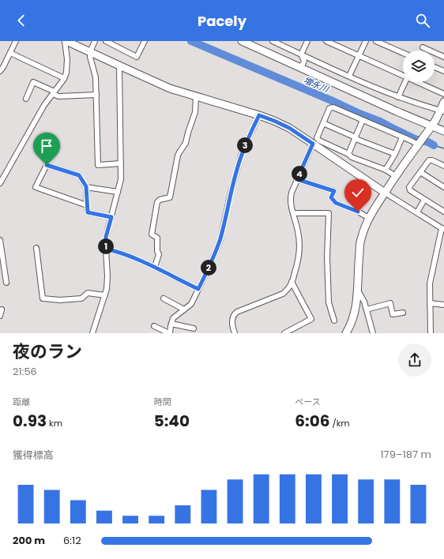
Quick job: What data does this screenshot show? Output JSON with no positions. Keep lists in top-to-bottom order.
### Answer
{
  "water": ["増永川"],
  "page": {
    "header": "Pacely",
    "pins": [
      "3",
      "4",
      "1",
      "2"
    ],
    "heading": ["夜のラン", "21:56"],
    "stats": [
      ["距離", "0.93 km"],
      ["時間", "5:40"],
      ["ペース", "6:06 /km"]
    ],
    "chart": ["獲得標高", "179–187 m"],
    "list": [
      {
        "name": "200 m",
        "note": "6:12"
      }
    ]
  }
}
